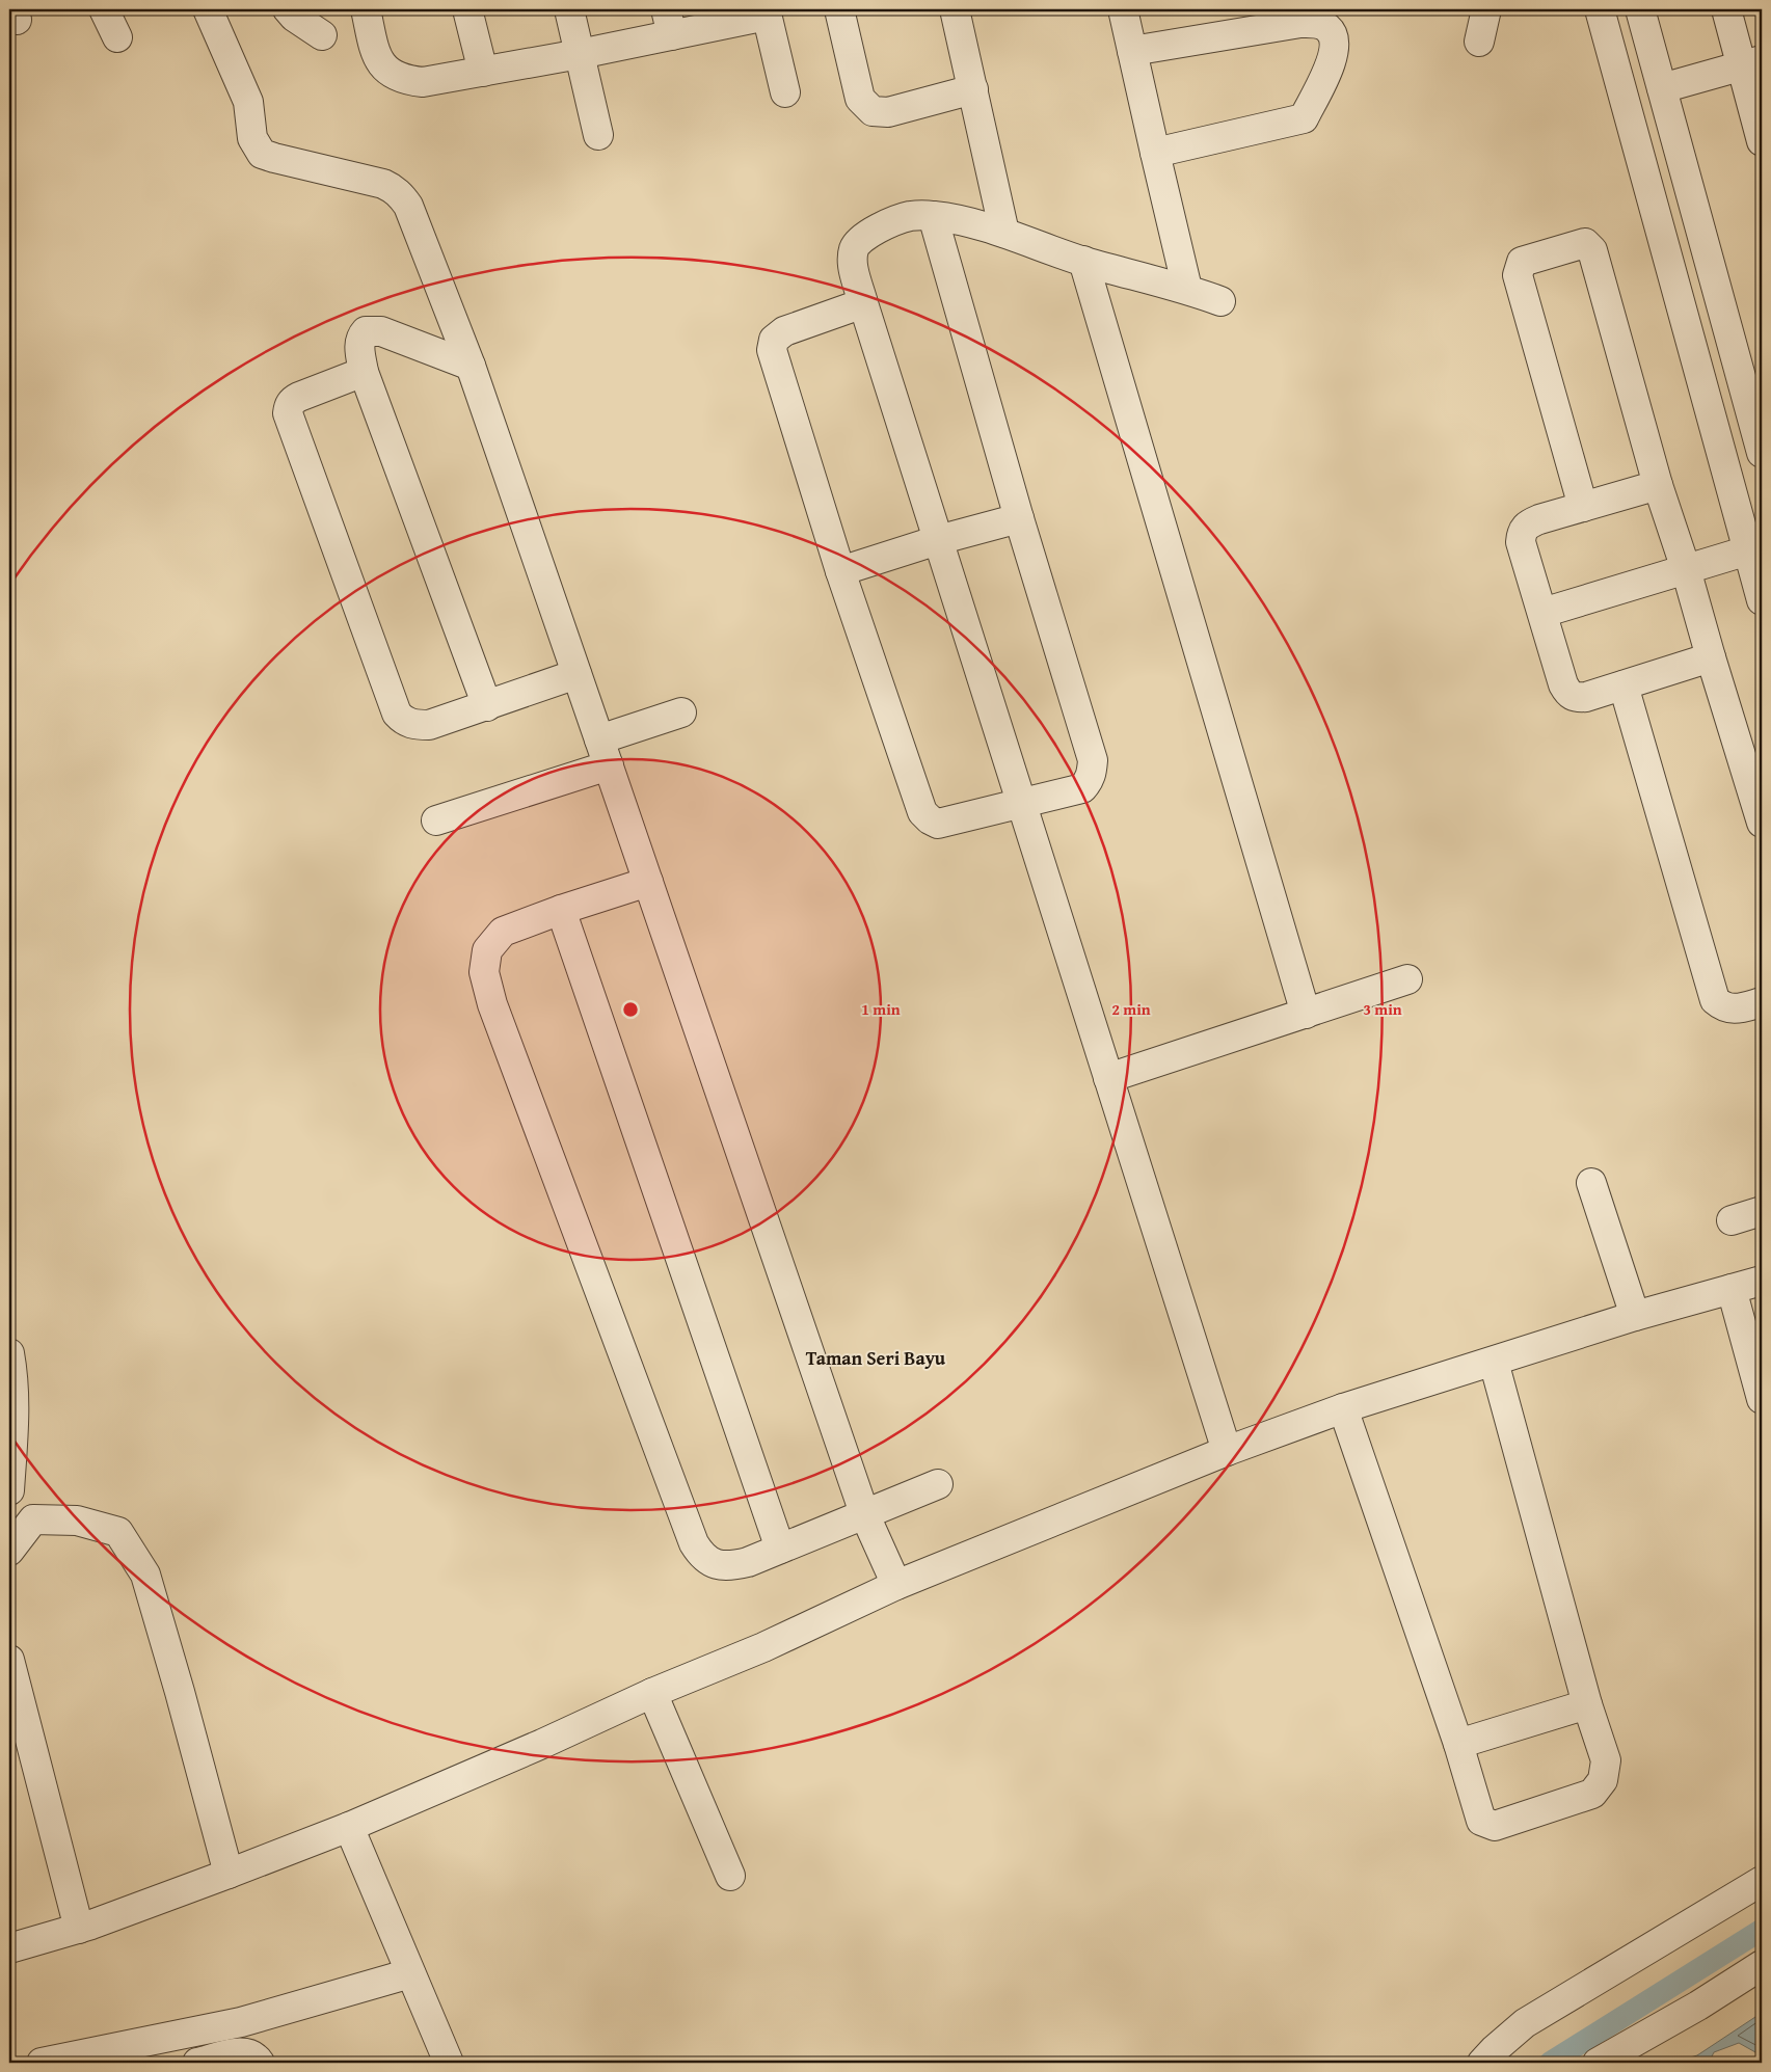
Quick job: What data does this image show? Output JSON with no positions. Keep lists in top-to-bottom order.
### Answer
{
  "districts": ["Taman Seri Bayu"],
  "rings": ["1 min", "2 min", "3 min"]
}
